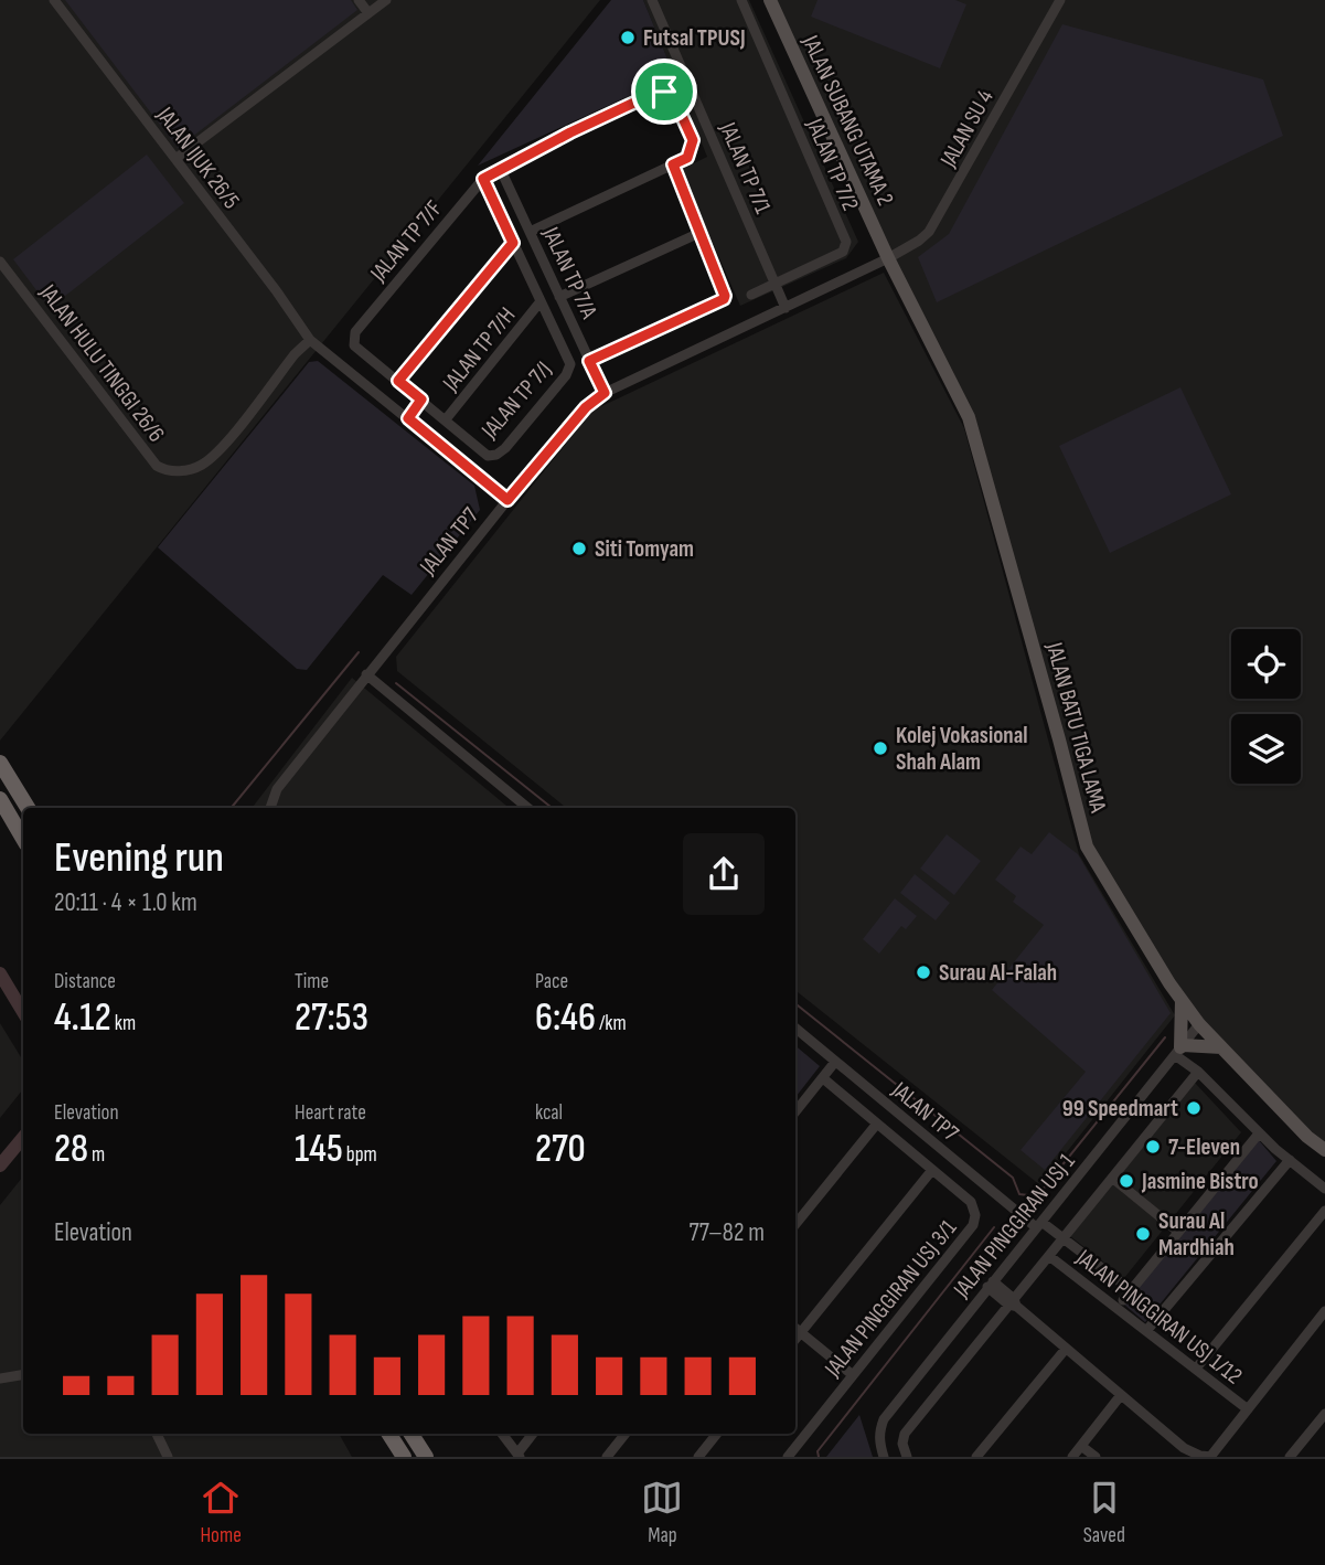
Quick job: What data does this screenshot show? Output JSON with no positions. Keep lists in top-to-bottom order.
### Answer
{
  "streets": {
    "main road": ["JALAN SUBANG UTAMA 2", "JALAN BATU TIGA LAMA"],
    "street": [
      "JALAN SU 4",
      "JALAN IJUK 26/5",
      "JALAN TP 7/2",
      "JALAN TP 7/1",
      "JALAN TP 7/F",
      "JALAN TP 7/A",
      "JALAN TP 7/H",
      "JALAN HULU TINGGI 26/6",
      "JALAN TP 7/J",
      "JALAN TP7",
      "JALAN PINGGIRAN USJ 1",
      "JALAN PINGGIRAN USJ 3/1",
      "JALAN PINGGIRAN USJ 1/12"
    ]
  },
  "crossings": [
    ["JALAN SUBANG UTAMA 2", "JALAN SU 4"],
    ["JALAN SUBANG UTAMA 2", "JALAN TP7"],
    ["JALAN SUBANG UTAMA 2", "JALAN BATU TIGA LAMA"],
    ["JALAN SU 4", "JALAN TP7"],
    ["JALAN SU 4", "JALAN BATU TIGA LAMA"],
    ["JALAN IJUK 26/5", "JALAN HULU TINGGI 26/6"],
    ["JALAN IJUK 26/5", "JALAN TP7"],
    ["JALAN TP 7/2", "JALAN TP 7/1"],
    ["JALAN TP 7/1", "JALAN TP7"],
    ["JALAN TP 7/F", "JALAN TP 7/A"],
    ["JALAN TP 7/A", "JALAN TP7"],
    ["JALAN TP 7/H", "JALAN TP 7/J"],
    ["JALAN TP7", "JALAN BATU TIGA LAMA"],
    ["JALAN TP7", "JALAN PINGGIRAN USJ 1"],
    ["JALAN BATU TIGA LAMA", "JALAN PINGGIRAN USJ 1"]
  ],
  "places": [
    "Futsal TPUSJ",
    "Siti Tomyam",
    "Kolej Vokasional Shah Alam",
    "Surau Al-Falah",
    "99 Speedmart",
    "7-Eleven",
    "Jasmine Bistro",
    "Surau Al Mardhiah"
  ],
  "page": {
    "heading": ["Evening run", "20:11 · 4 × 1.0 km"],
    "stats": [
      ["Distance", "4.12 km"],
      ["Time", "27:53"],
      ["Pace", "6:46 /km"],
      ["Elevation", "28 m"],
      ["Heart rate", "145 bpm"],
      ["kcal", "270"]
    ],
    "chart": ["Elevation", "77–82 m"],
    "tabs": ["Home", "Map", "Saved"]
  }
}
